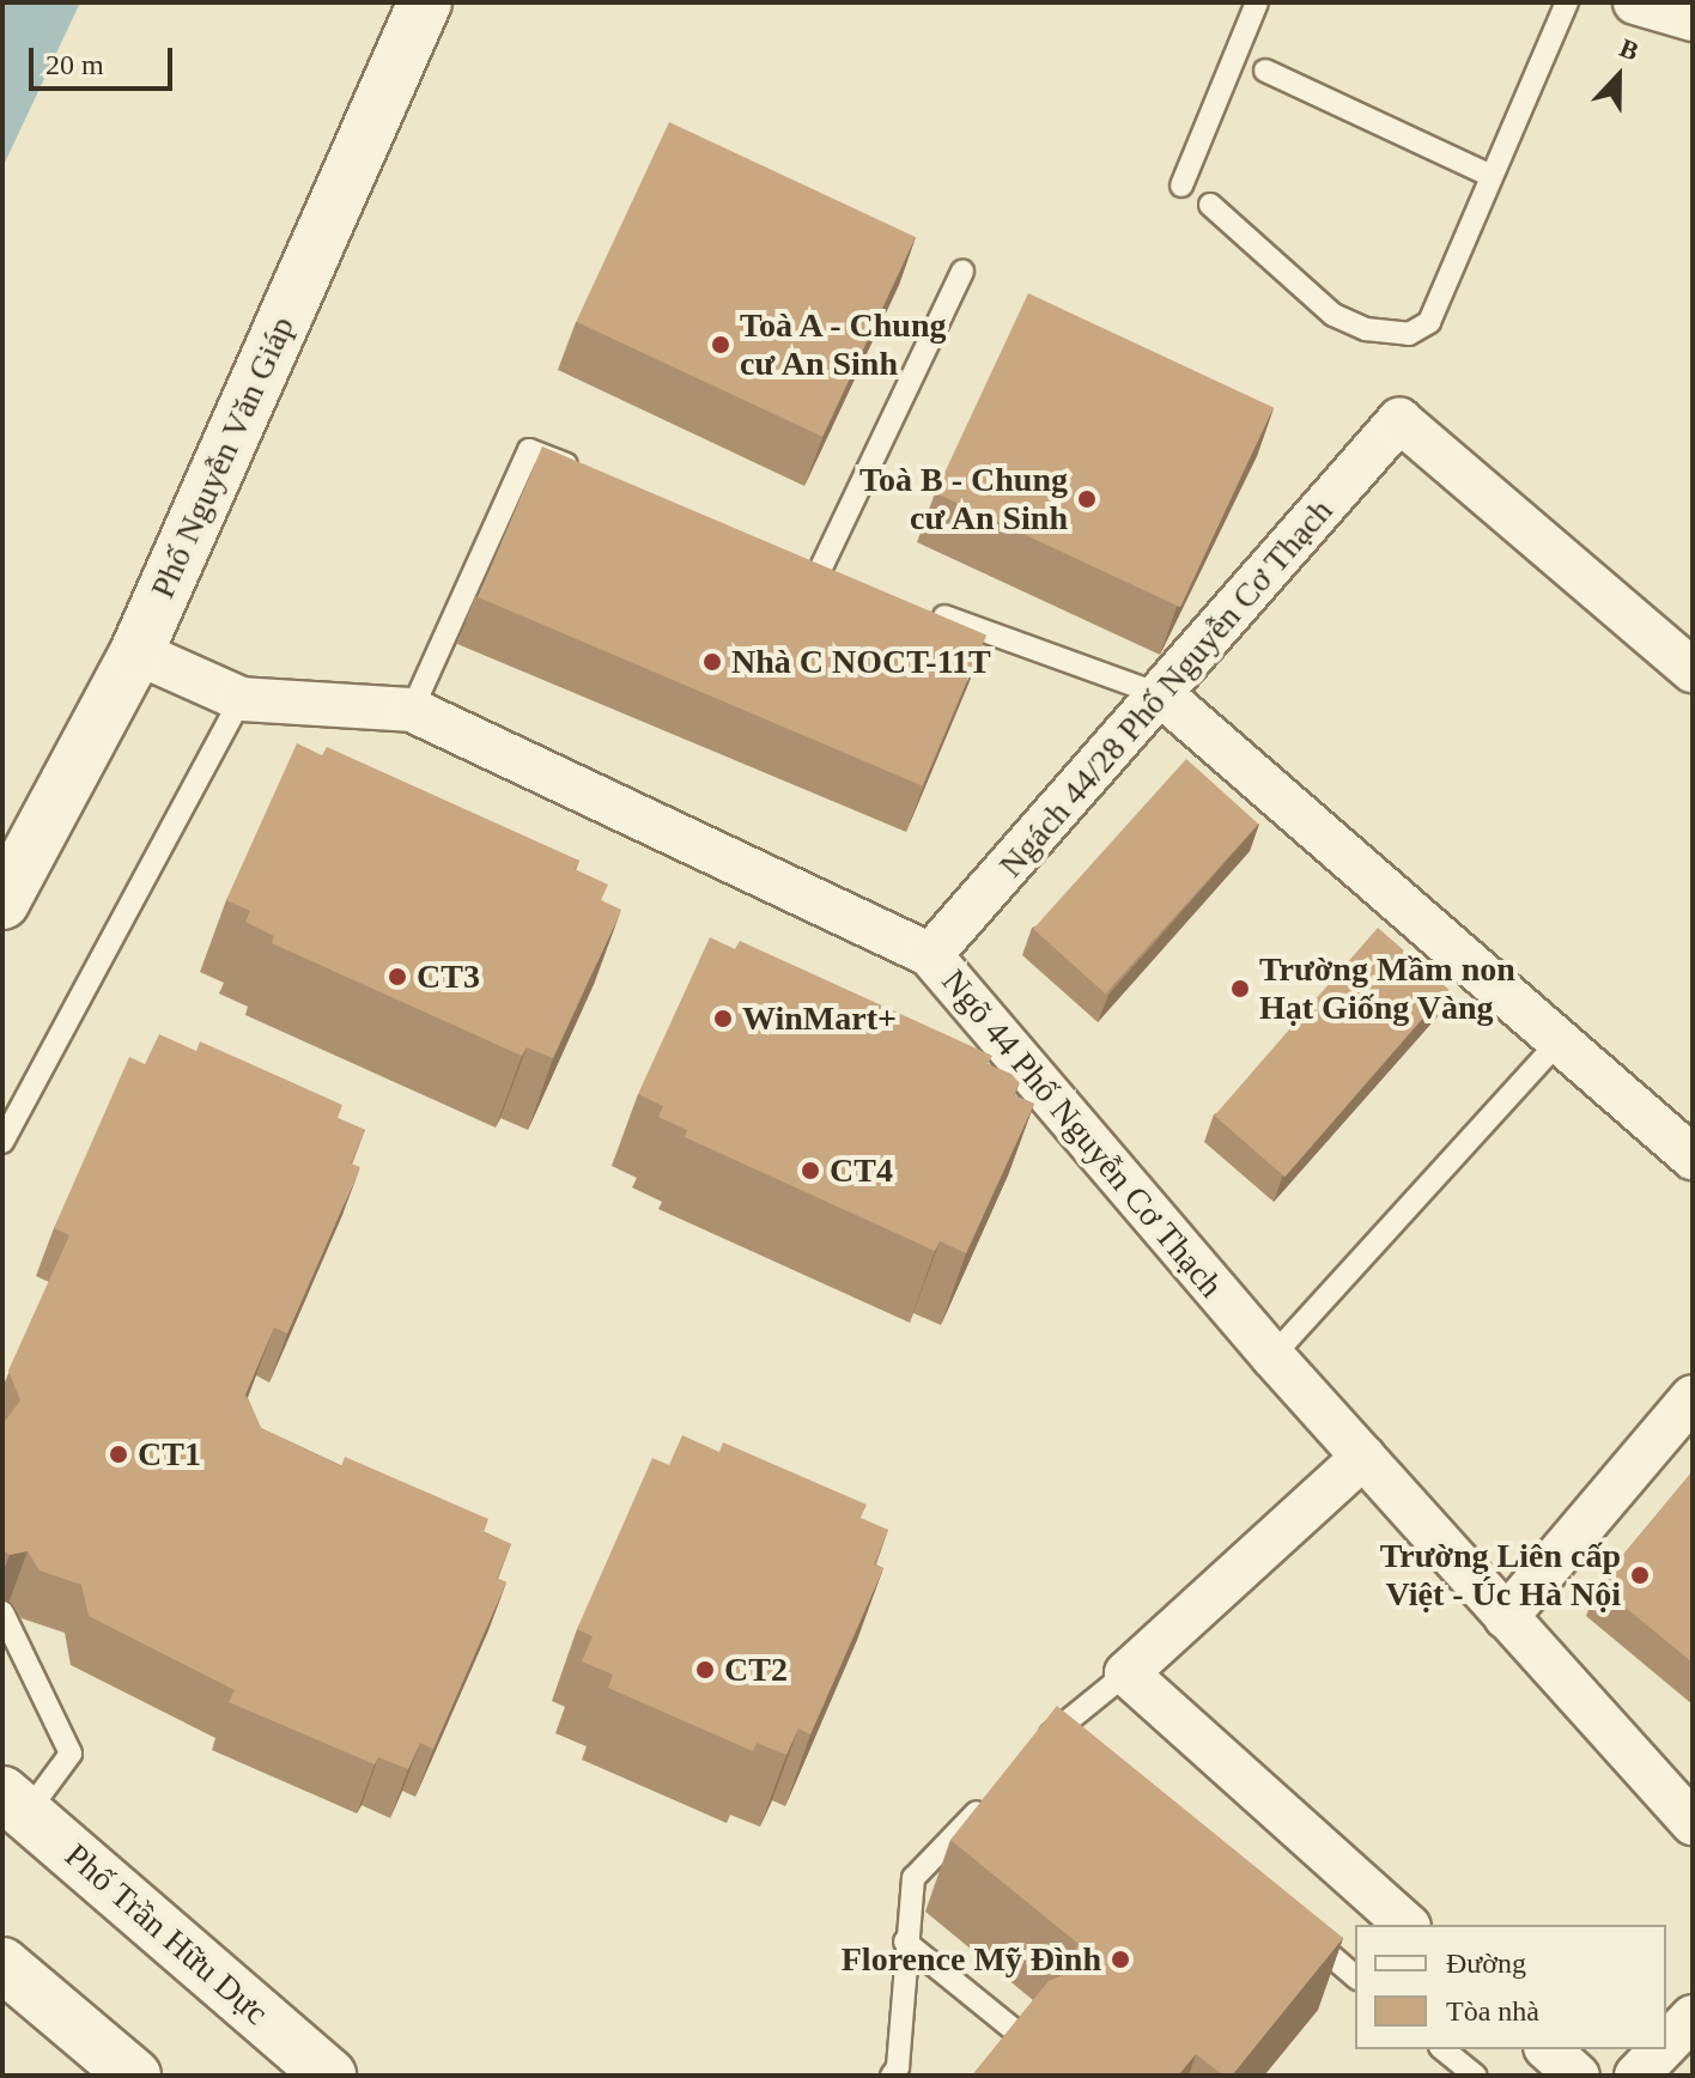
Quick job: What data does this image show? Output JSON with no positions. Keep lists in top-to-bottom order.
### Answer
{
  "streets": {
    "street": [
      "Phố Nguyễn Văn Giáp",
      "Ngách 44/28 Phố Nguyễn Cơ Thạch",
      "Ngõ 44 Phố Nguyễn Cơ Thạch",
      "Phố Trần Hữu Dực"
    ]
  },
  "crossings": [
    ["Phố Nguyễn Văn Giáp", "Ngõ 44 Phố Nguyễn Cơ Thạch"],
    ["Ngách 44/28 Phố Nguyễn Cơ Thạch", "Ngõ 44 Phố Nguyễn Cơ Thạch"]
  ],
  "places": [
    "Toà A - Chung cư An Sinh",
    "Toà B - Chung cư An Sinh",
    "Nhà C NOCT-11T",
    "CT3",
    "Trường Mầm non Hạt Giống Vàng",
    "WinMart+",
    "CT4",
    "CT1",
    "Trường Liên cấp Việt - Úc Hà Nội",
    "CT2",
    "Florence Mỹ Đình"
  ],
  "legend": ["Đường", "Tòa nhà"],
  "scale_bar": "20 m",
  "north": "top"
}
